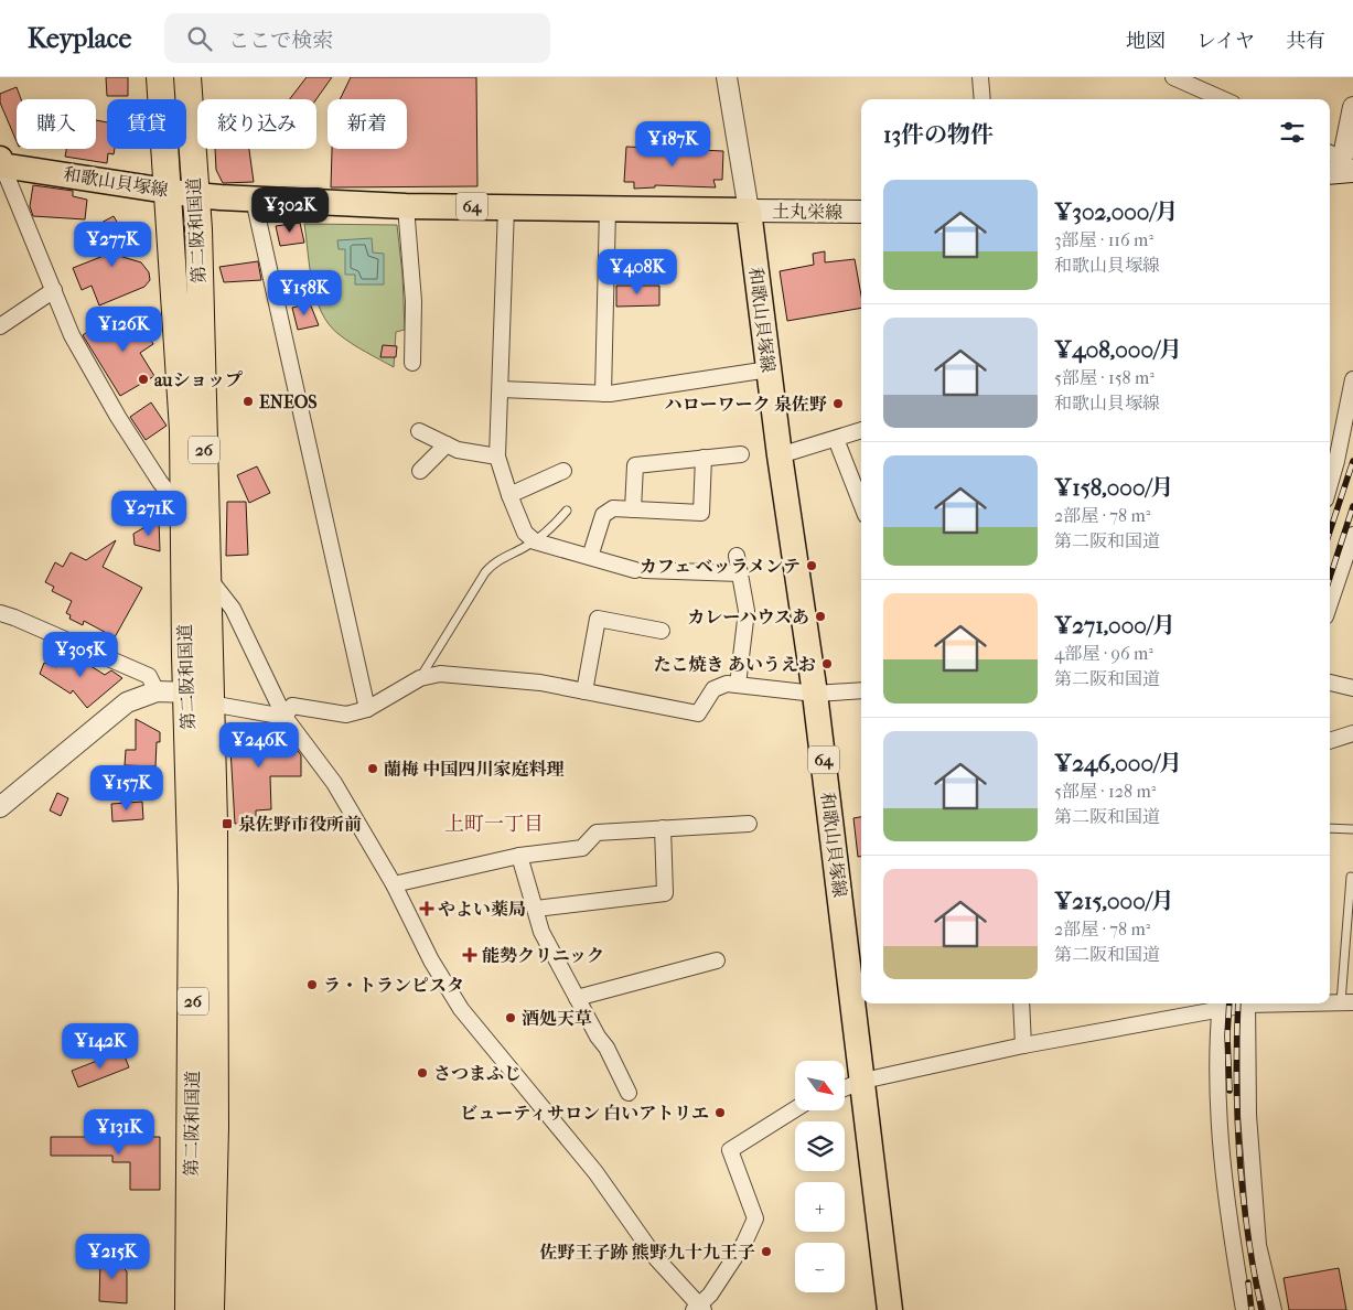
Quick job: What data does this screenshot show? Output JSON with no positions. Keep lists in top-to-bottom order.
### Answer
{
  "streets": {
    "highway": ["第二阪和国道", "26"],
    "main road": ["和歌山貝塚線", "64", "土丸栄線"]
  },
  "crossings": [
    ["和歌山貝塚線", "土丸栄線"],
    ["和歌山貝塚線", "第二阪和国道"]
  ],
  "districts": ["上町一丁目"],
  "places": {
    "other": [
      "auショップ",
      "ENEOS",
      "ハローワーク 泉佐野",
      "カフェ ベッラメンテ",
      "カレーハウスあ",
      "たこ焼き あいうえお",
      "蘭梅 中国四川家庭料理",
      "ラ・トランピスタ",
      "酒処天草",
      "さつまふじ",
      "ビューティサロン 白いアトリエ",
      "佐野王子跡 熊野九十九王子"
    ],
    "transit": ["泉佐野市役所前"],
    "health": ["やよい薬局", "能勢クリニック"]
  },
  "north": "bottom right",
  "page": {
    "header": "Keyplace",
    "search": "ここで検索",
    "nav": ["地図", "レイヤ", "共有"],
    "chip": [
      "購入",
      "賃貸",
      "絞り込み",
      "新着"
    ],
    "heading": "13件の物件",
    "price": [
      "¥187K",
      "¥302K",
      "¥277K",
      "¥408K",
      "¥158K",
      "¥126K",
      "¥271K",
      "¥305K",
      "¥246K",
      "¥157K",
      "¥142K",
      "¥131K",
      "¥215K"
    ],
    "list": [
      {
        "name": "¥302,000/月",
        "note": "3部屋 · 116 m² · 和歌山貝塚線"
      },
      {
        "name": "¥408,000/月",
        "note": "5部屋 · 158 m² · 和歌山貝塚線"
      },
      {
        "name": "¥158,000/月",
        "note": "2部屋 · 78 m² · 第二阪和国道"
      },
      {
        "name": "¥271,000/月",
        "note": "4部屋 · 96 m² · 第二阪和国道"
      },
      {
        "name": "¥246,000/月",
        "note": "5部屋 · 128 m² · 第二阪和国道"
      },
      {
        "name": "¥215,000/月",
        "note": "2部屋 · 78 m² · 第二阪和国道"
      }
    ],
    "map_buttons": ["+", "−"]
  }
}
